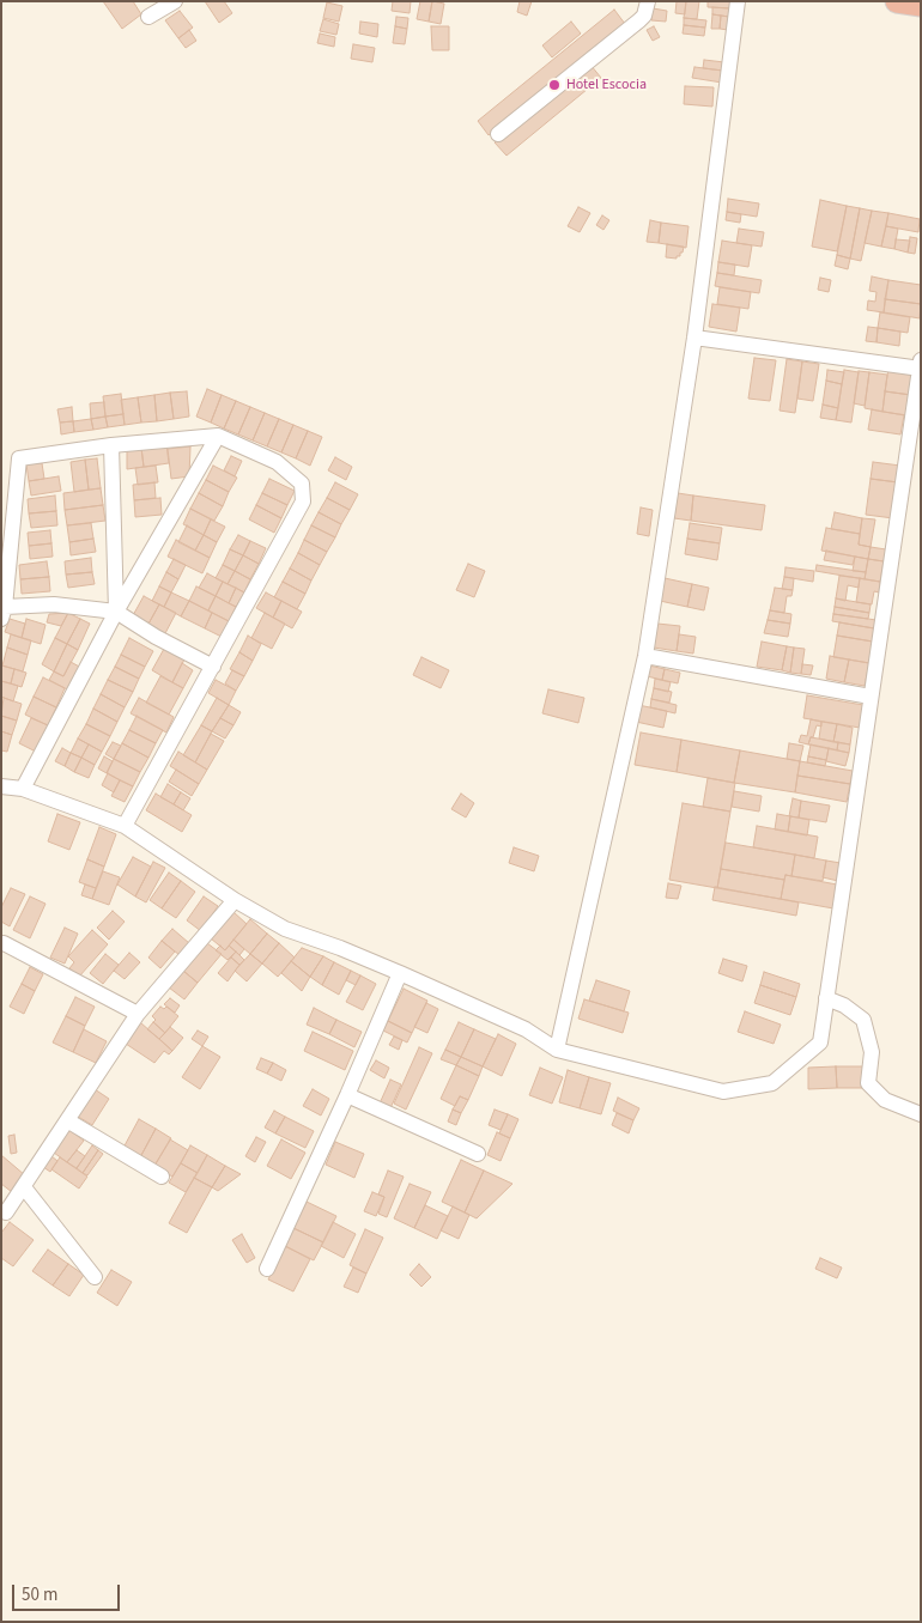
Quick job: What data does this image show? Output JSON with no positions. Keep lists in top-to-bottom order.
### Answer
{
  "places": ["Hotel Escocia"],
  "scale_bar": "50 m"
}
